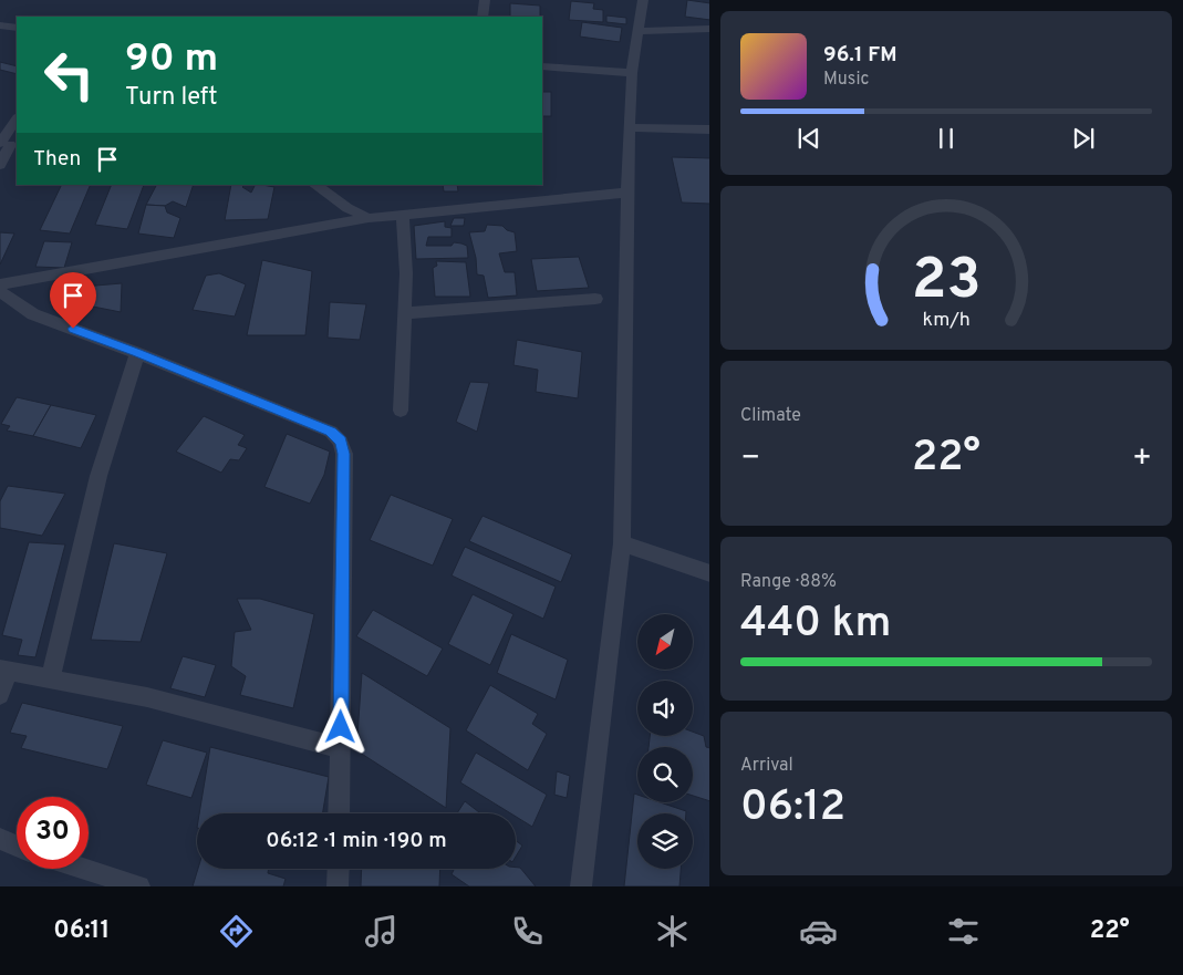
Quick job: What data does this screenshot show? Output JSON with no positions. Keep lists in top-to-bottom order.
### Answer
{
  "north": "bottom left",
  "page": {
    "turn": ["90 m", "Turn left"],
    "song": ["96.1 FM", "Music"],
    "then": "Then",
    "tile": [
      "Climate",
      ["Range · 88%", "440 km"],
      ["Arrival", "06:12"]
    ],
    "heat": ["−", "22°", "+"],
    "limit": "30",
    "trip": "06:12 · 1 min · 190 m",
    "tabs": ["06:11", "22°"],
    "gauge": ["23", "km/h"]
  }
}
